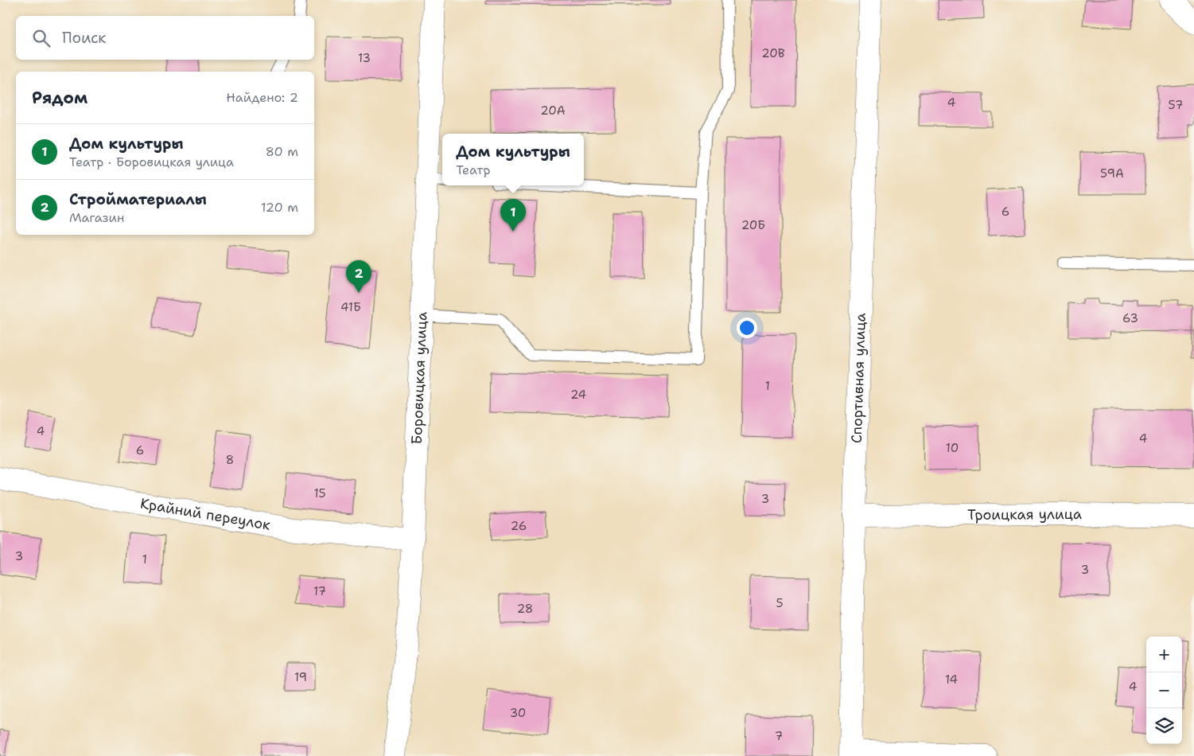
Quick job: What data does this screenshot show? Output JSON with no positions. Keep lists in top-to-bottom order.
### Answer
{
  "streets": {
    "street": [
      "Боровицкая улица",
      "Спортивная улица",
      "Крайний переулок",
      "Троицкая улица"
    ]
  },
  "crossings": [
    ["Боровицкая улица", "Крайний переулок"],
    ["Спортивная улица", "Троицкая улица"]
  ],
  "house_numbers": [
    "20В",
    "13",
    "4",
    "57",
    "20А",
    "59А",
    "6",
    "20Б",
    "41Б",
    "63",
    "1",
    "24",
    "4",
    "4",
    "10",
    "6",
    "8",
    "15",
    "3",
    "26",
    "3",
    "1",
    "3",
    "17",
    "5",
    "28",
    "19",
    "14",
    "4",
    "30",
    "7"
  ],
  "page": {
    "search": "Поиск",
    "heading": ["Рядом", "Найдено: 2"],
    "list": [
      {
        "mark": "1",
        "name": "Дом культуры",
        "note": "Театр · Боровицкая улица",
        "value": "80 m"
      },
      {
        "mark": "2",
        "name": "Стройматериалы",
        "note": "Магазин",
        "value": "120 m"
      }
    ],
    "popup": ["Дом культуры", "Театр"],
    "pins": ["1", "2"],
    "map_buttons": ["+", "−"]
  }
}
